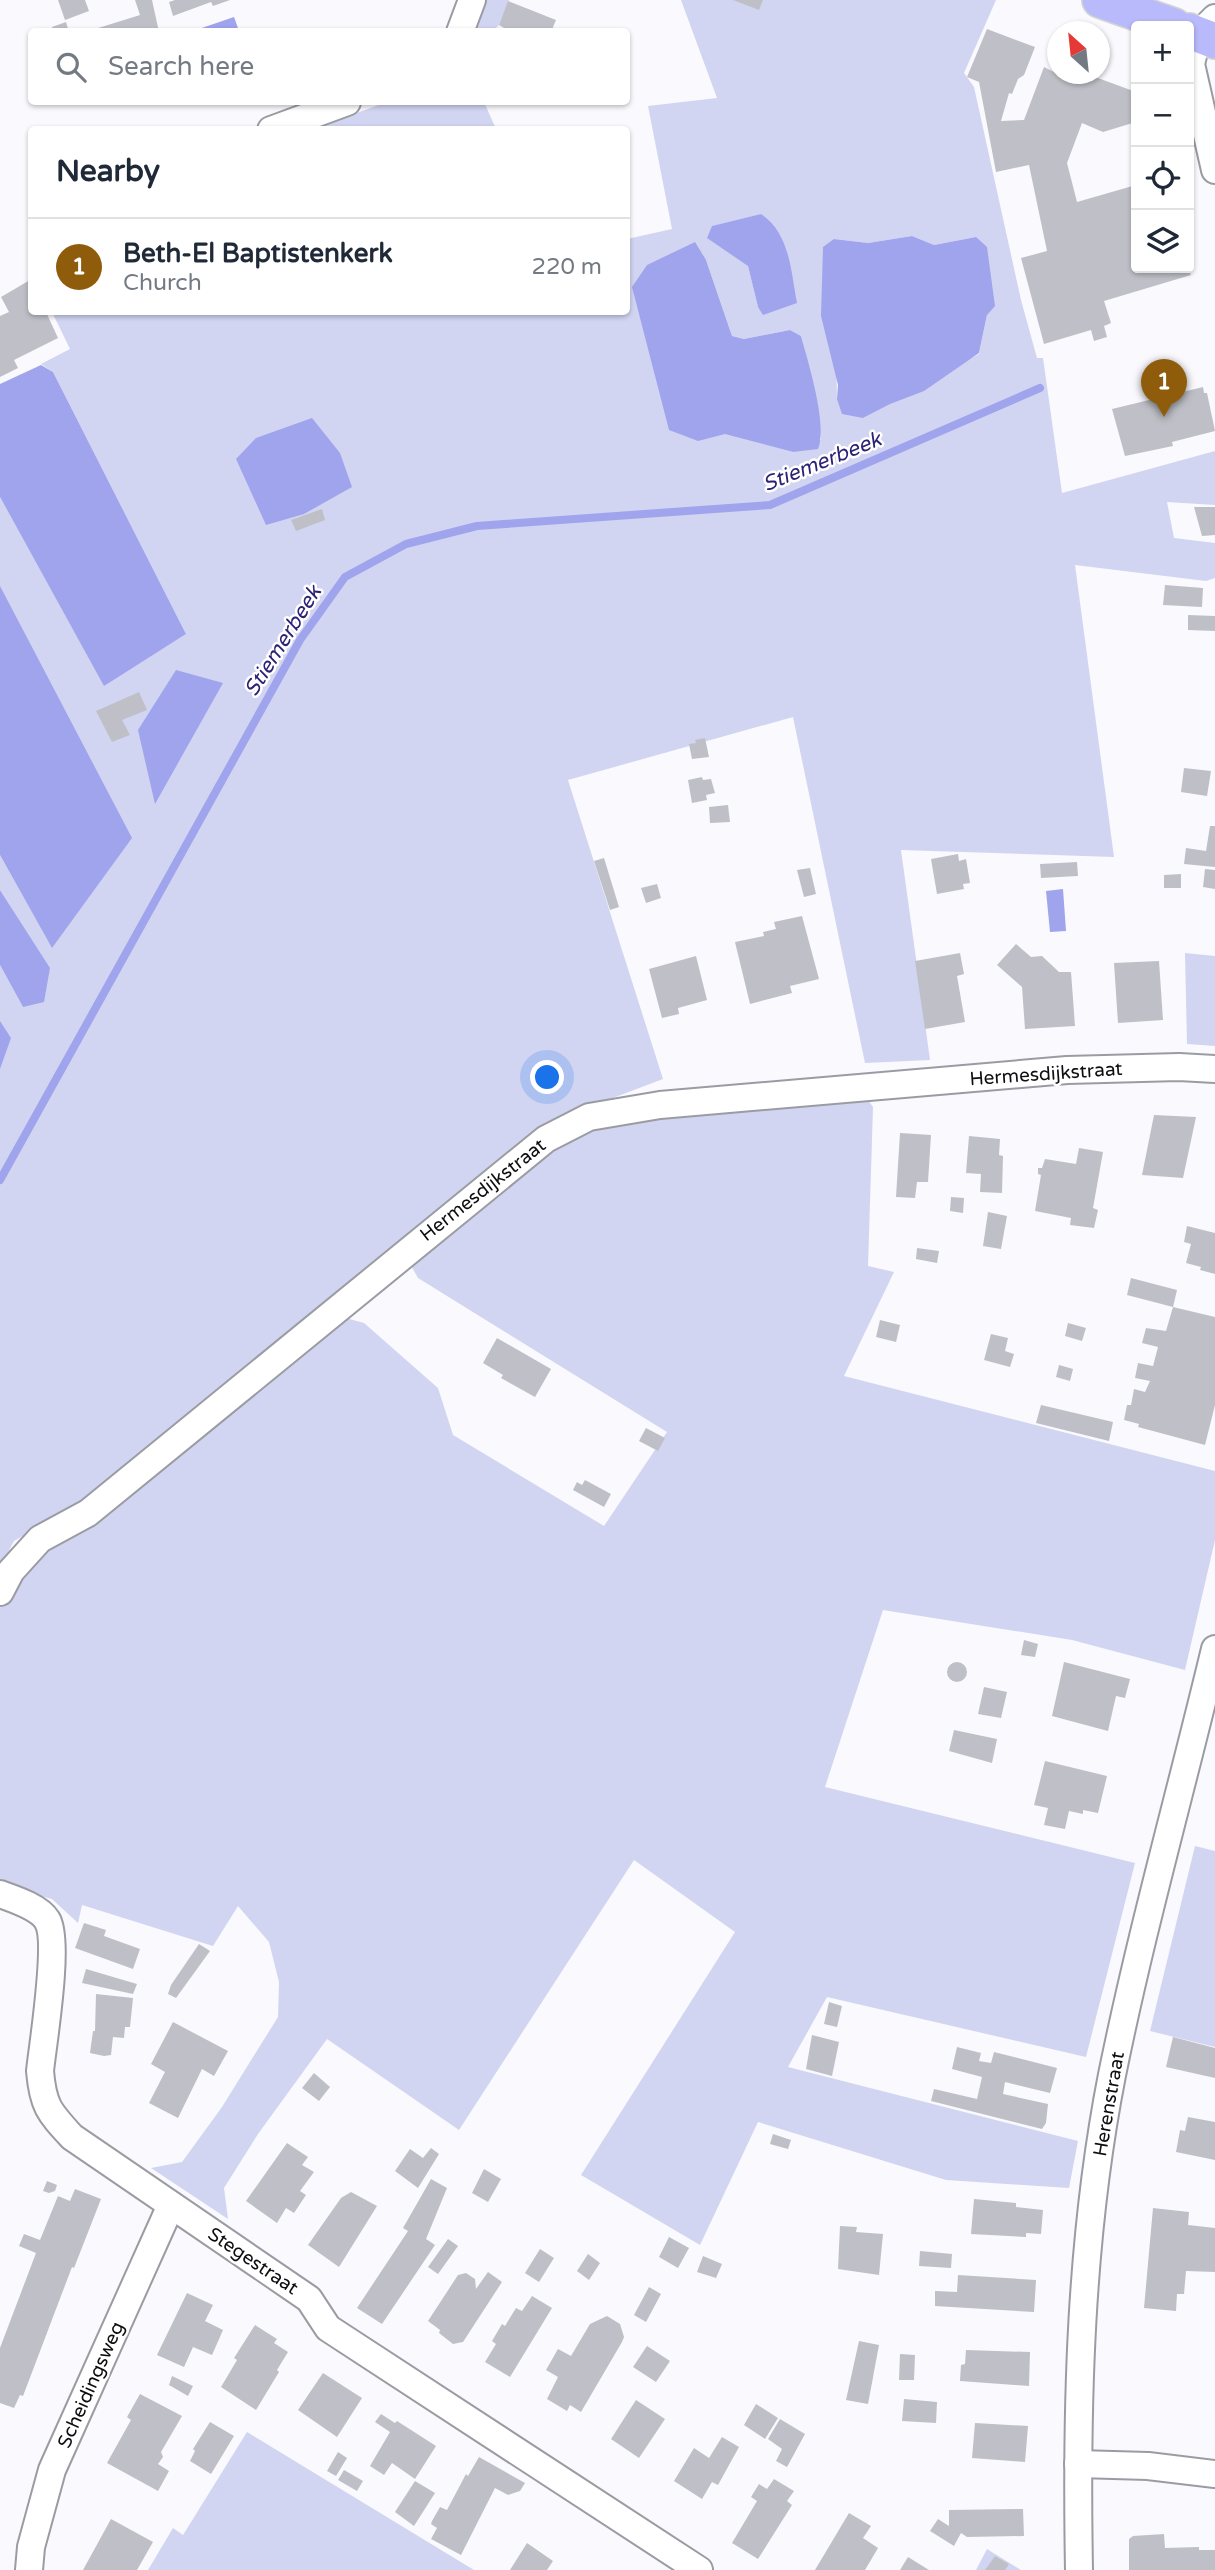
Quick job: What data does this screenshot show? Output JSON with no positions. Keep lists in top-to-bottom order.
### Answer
{
  "streets": {
    "street": [
      "Hermesdijkstraat",
      "Herenstraat",
      "Stegestraat",
      "Scheidingsweg"
    ]
  },
  "crossings": [
    ["Stegestraat", "Scheidingsweg"]
  ],
  "water": ["Stiemerbeek"],
  "north": "top left",
  "page": {
    "map_buttons": ["+", "−"],
    "search": "Search here",
    "heading": "Nearby",
    "list": [
      {
        "mark": "1",
        "name": "Beth-El Baptistenkerk",
        "note": "Church",
        "value": "220 m"
      }
    ],
    "pins": "1"
  }
}
